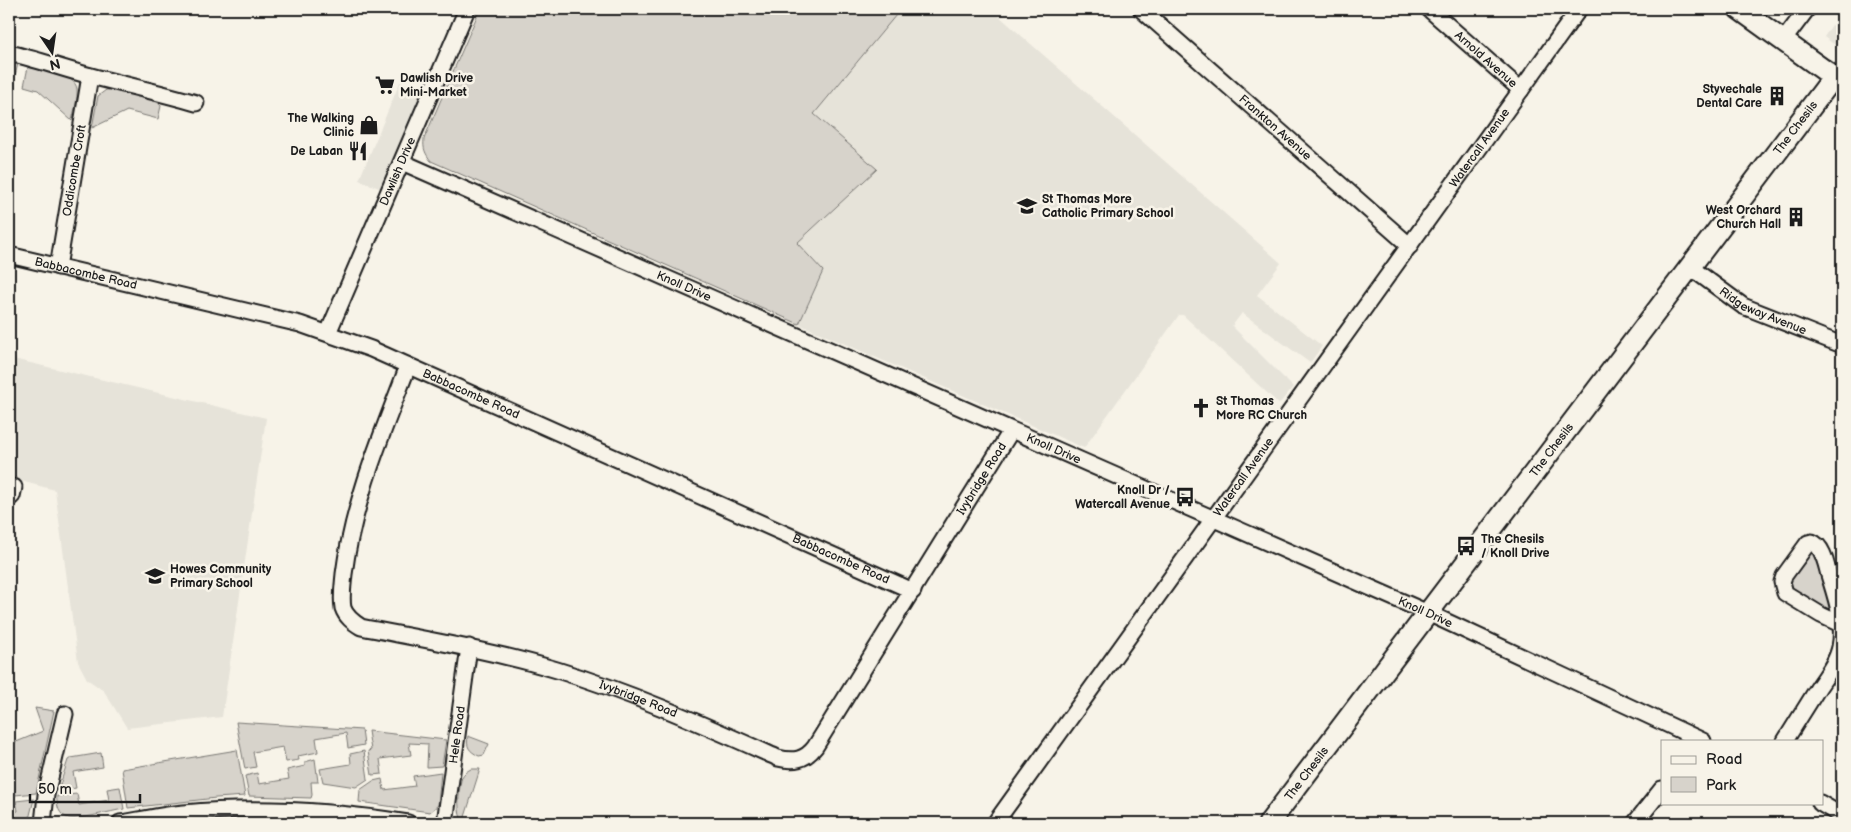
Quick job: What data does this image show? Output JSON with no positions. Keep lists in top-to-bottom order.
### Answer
{
  "streets": {
    "street": [
      "Arnold Avenue",
      "Frankton Avenue",
      "The Chesils",
      "Watercall Avenue",
      "Oddicombe Croft",
      "Dawlish Drive",
      "Babbacombe Road",
      "Knoll Drive",
      "Ridgeway Avenue",
      "Ivybridge Road",
      "Hele Road"
    ]
  },
  "crossings": [
    ["Arnold Avenue", "Watercall Avenue"],
    ["Frankton Avenue", "Watercall Avenue"],
    ["The Chesils", "Knoll Drive"],
    ["The Chesils", "Ridgeway Avenue"],
    ["Watercall Avenue", "Knoll Drive"],
    ["Oddicombe Croft", "Babbacombe Road"],
    ["Dawlish Drive", "Babbacombe Road"],
    ["Dawlish Drive", "Knoll Drive"],
    ["Babbacombe Road", "Ivybridge Road"],
    ["Knoll Drive", "Ivybridge Road"],
    ["Ivybridge Road", "Hele Road"]
  ],
  "places": {
    "supermarket": ["Dawlish Drive Mini-Market"],
    "building": ["Styvechale Dental Care", "West Orchard Church Hall"],
    "shop": ["The Walking Clinic"],
    "restaurant": ["De Laban"],
    "school or university": ["St Thomas More Catholic Primary School", "Howes Community Primary School"],
    "church": ["St Thomas More RC Church"],
    "bus stop": ["Knoll Dr / Watercall Avenue", "The Chesils / Knoll Drive"]
  },
  "legend": ["Road", "Park"],
  "scale_bar": "50 m",
  "north": "bottom"
}
